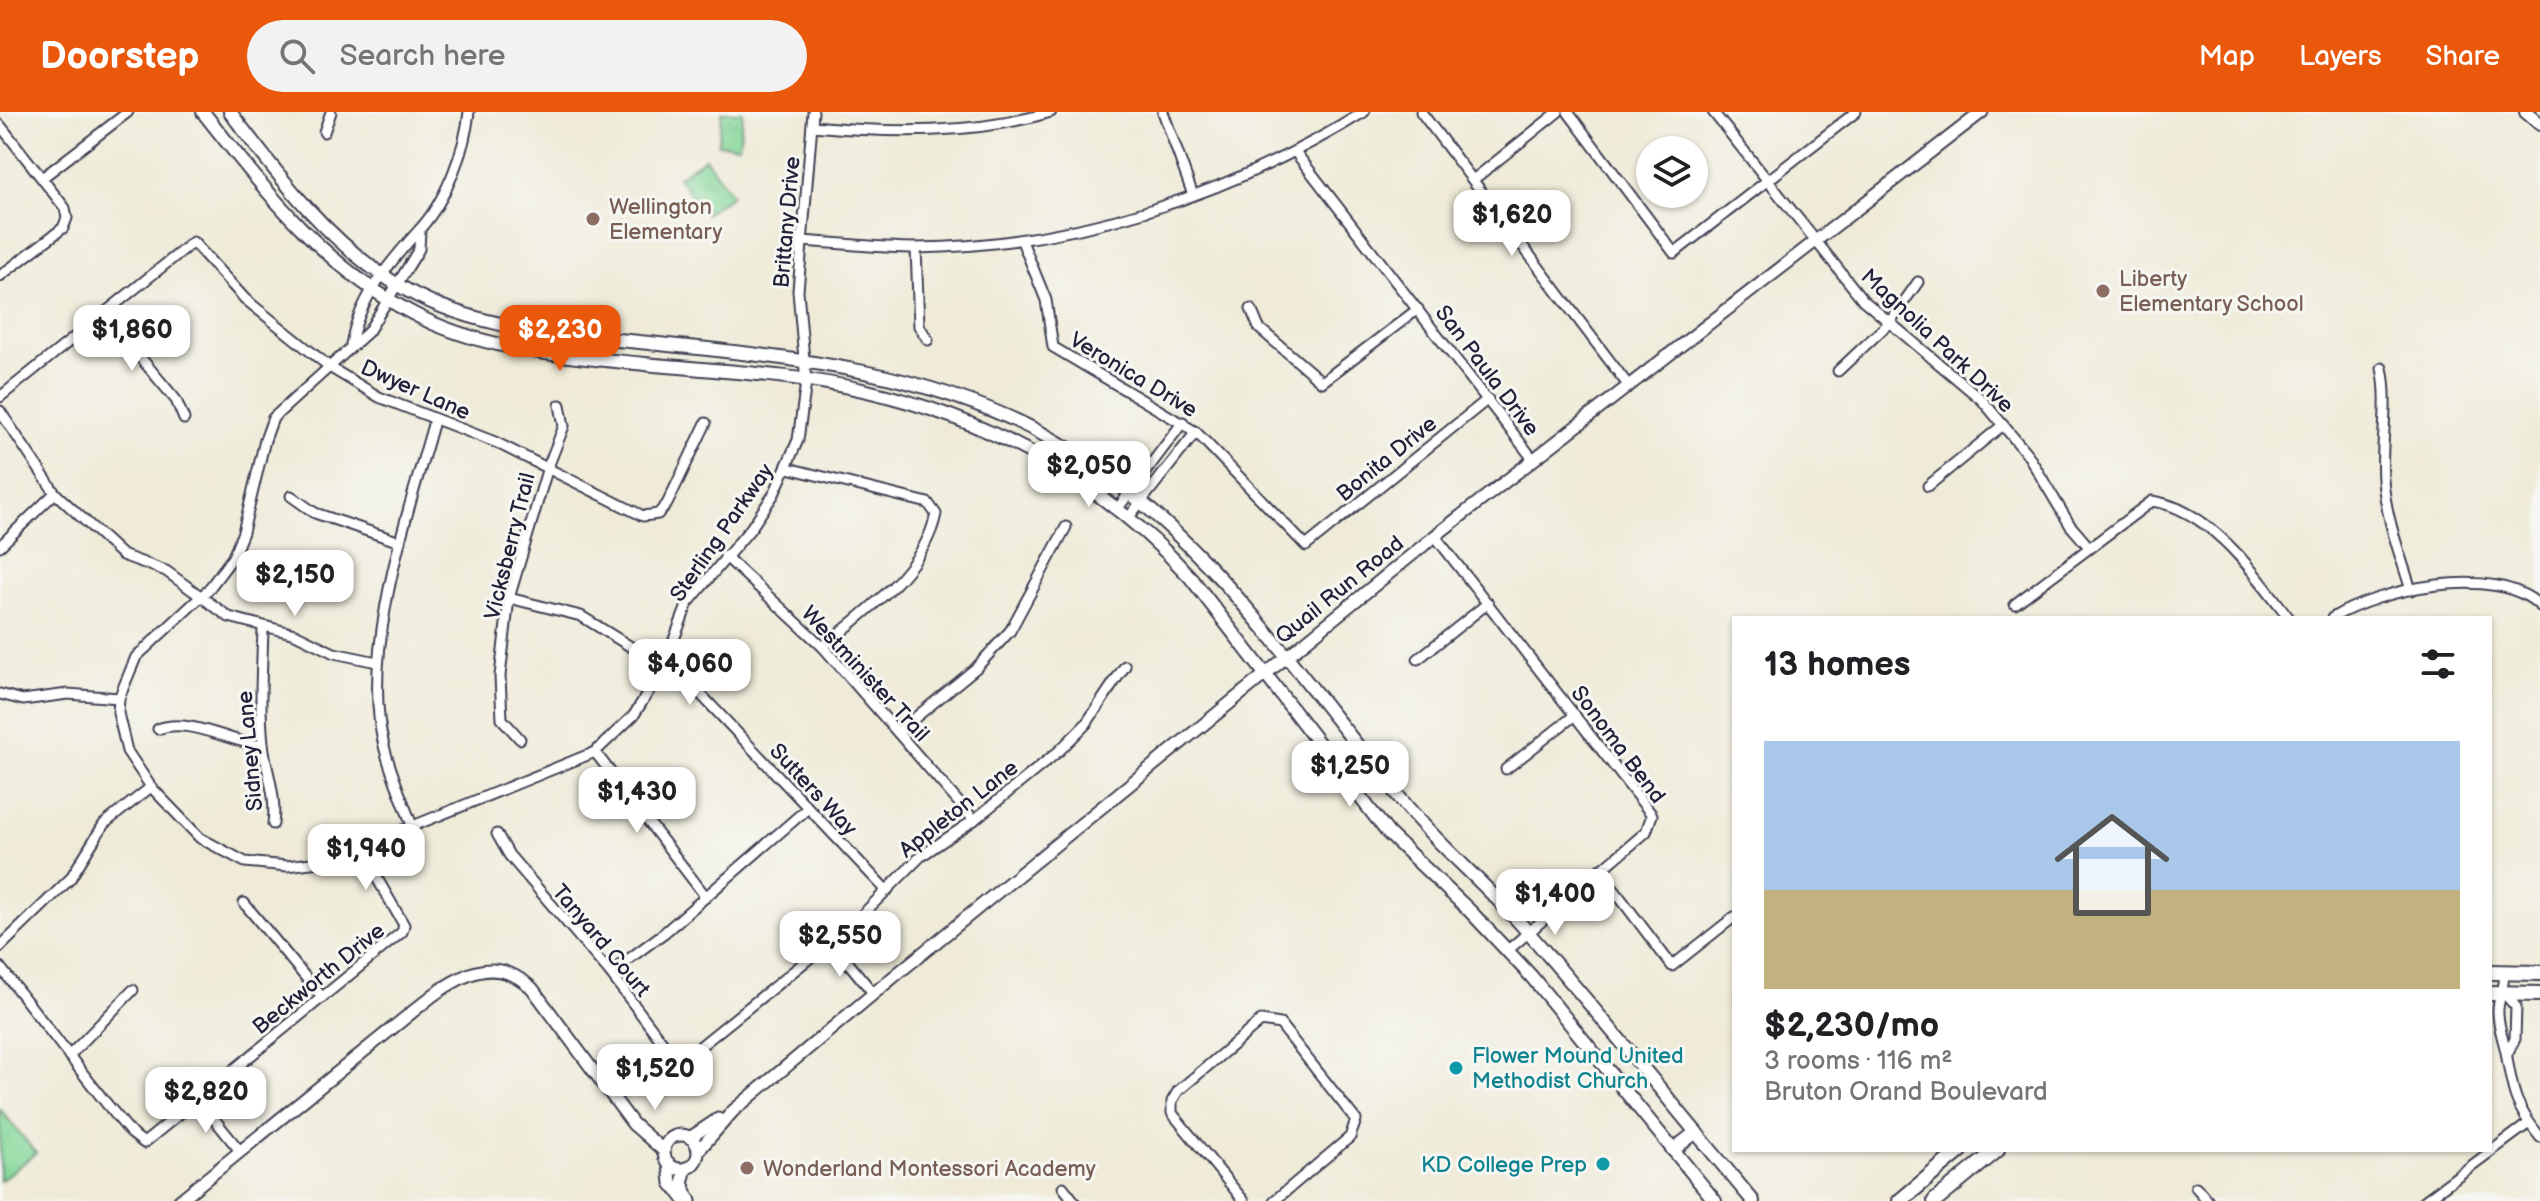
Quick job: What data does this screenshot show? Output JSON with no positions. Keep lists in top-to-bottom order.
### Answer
{
  "streets": {
    "street": [
      "Brittany Drive",
      "Magnolia Park Drive",
      "San Paula Drive",
      "Veronica Drive",
      "Dwyer Lane",
      "Bonita Drive",
      "Sterling Parkway",
      "Vicksberry Trail",
      "Quail Run Road",
      "Westminister Trail",
      "Sonoma Bend",
      "Sidney Lane",
      "Sutters Way",
      "Appleton Lane",
      "Tanyard Court",
      "Beckworth Drive"
    ]
  },
  "crossings": [
    ["Brittany Drive", "Sterling Parkway"],
    ["Magnolia Park Drive", "Quail Run Road"],
    ["San Paula Drive", "Bonita Drive"],
    ["San Paula Drive", "Quail Run Road"],
    ["Veronica Drive", "Bonita Drive"],
    ["Dwyer Lane", "Sterling Parkway"],
    ["Dwyer Lane", "Vicksberry Trail"],
    ["Sterling Parkway", "Westminister Trail"],
    ["Sterling Parkway", "Sutters Way"],
    ["Sterling Parkway", "Beckworth Drive"],
    ["Vicksberry Trail", "Sutters Way"],
    ["Quail Run Road", "Sonoma Bend"],
    ["Westminister Trail", "Appleton Lane"],
    ["Sutters Way", "Appleton Lane"],
    ["Appleton Lane", "Tanyard Court"]
  ],
  "places": [
    "Wellington Elementary",
    "Liberty Elementary School",
    "Flower Mound United Methodist Church",
    "KD College Prep",
    "Wonderland Montessori Academy"
  ],
  "page": {
    "header": "Doorstep",
    "search": "Search here",
    "nav": ["Map", "Layers", "Share"],
    "price": [
      "$1,620",
      "$1,860",
      "$2,230",
      "$2,050",
      "$2,150",
      "$4,060",
      "$1,250",
      "$1,430",
      "$1,940",
      "$1,400",
      "$2,550",
      "$1,520",
      "$2,820"
    ],
    "heading": "13 homes",
    "list": [
      {
        "name": "$2,230/mo",
        "note": "3 rooms · 116 m² · Bruton Orand Boulevard"
      }
    ]
  }
}
